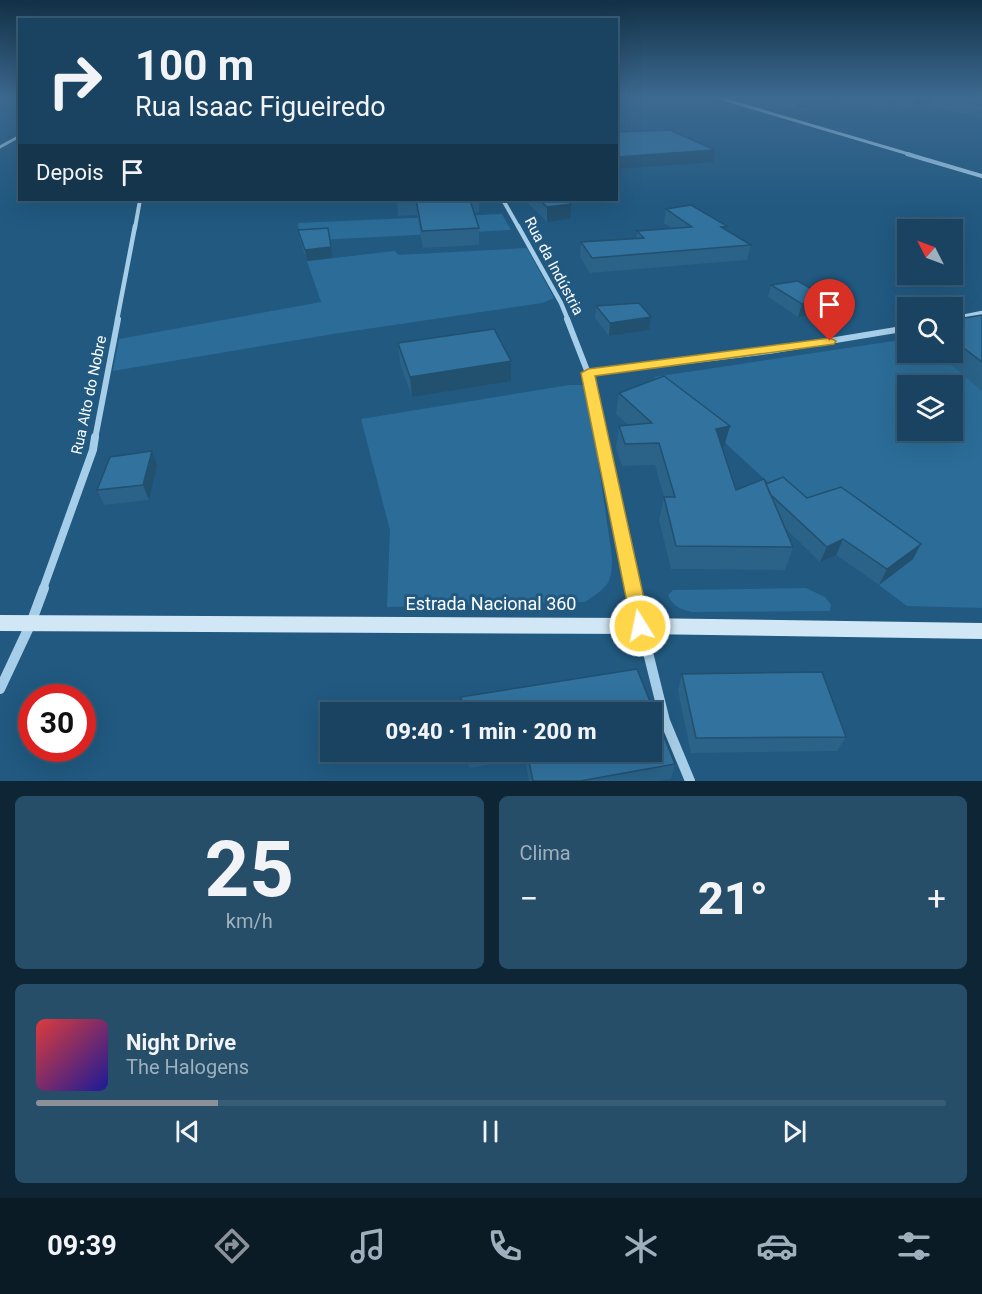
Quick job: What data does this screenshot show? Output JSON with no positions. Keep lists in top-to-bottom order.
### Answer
{
  "streets": {
    "main road": ["Estrada Nacional 360"],
    "street": ["Rua da Indústria", "Rua Alto do Nobre"]
  },
  "crossings": [
    ["Rua da Indústria", "Estrada Nacional 360"],
    ["Rua Alto do Nobre", "Estrada Nacional 360"]
  ],
  "north": "top left",
  "page": {
    "turn": ["100 m", "Rua Isaac Figueiredo"],
    "then": "Depois",
    "limit": "30",
    "trip": "09:40 · 1 min · 200 m",
    "tile": [
      ["25", "km/h"],
      "Clima"
    ],
    "heat": ["−", "21°", "+"],
    "song": ["Night Drive", "The Halogens"],
    "tabs": "09:39"
  }
}
